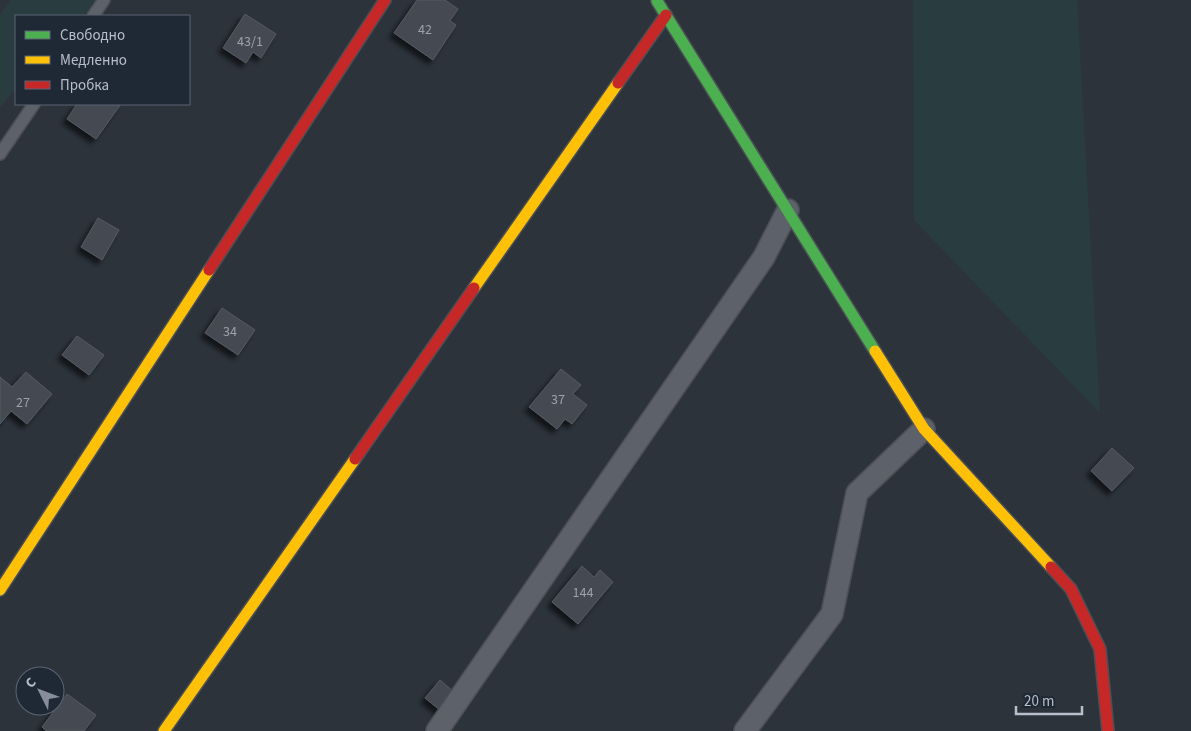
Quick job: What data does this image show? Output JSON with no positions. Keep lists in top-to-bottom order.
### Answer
{
  "house_numbers": [
    "42",
    "43/1",
    "34",
    "37",
    "27",
    "144"
  ],
  "legend": ["Свободно", "Медленно", "Пробка"],
  "scale_bar": "20 m",
  "north": "top left"
}
